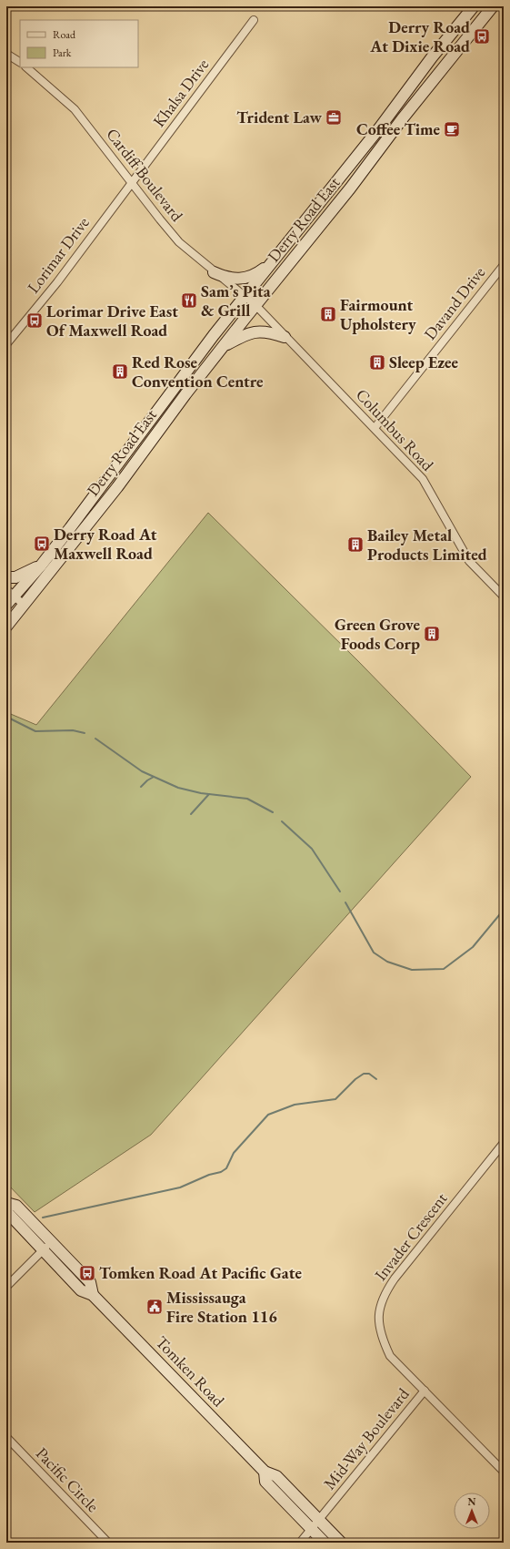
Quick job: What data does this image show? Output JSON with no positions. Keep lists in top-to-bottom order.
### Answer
{
  "streets": {
    "main road": ["Derry Road East", "Tomken Road"],
    "street": [
      "Khalsa Drive",
      "Cardiff Boulevard",
      "Lorimar Drive",
      "Davand Drive",
      "Columbus Road",
      "Invader Crescent",
      "Mid-Way Boulevard",
      "Pacific Circle"
    ]
  },
  "crossings": [
    ["Khalsa Drive", "Cardiff Boulevard"],
    ["Khalsa Drive", "Lorimar Drive"],
    ["Cardiff Boulevard", "Derry Road East"],
    ["Cardiff Boulevard", "Lorimar Drive"],
    ["Cardiff Boulevard", "Columbus Road"],
    ["Derry Road East", "Columbus Road"],
    ["Davand Drive", "Columbus Road"],
    ["Invader Crescent", "Mid-Way Boulevard"],
    ["Tomken Road", "Mid-Way Boulevard"]
  ],
  "places": {
    "bus stop": [
      "Derry Road At Dixie Road",
      "Lorimar Drive East Of Maxwell Road",
      "Derry Road At Maxwell Road",
      "Tomken Road At Pacific Gate"
    ],
    "office": ["Trident Law"],
    "cafe": ["Coffee Time"],
    "restaurant": ["Sam’s Pita & Grill"],
    "building": [
      "Fairmount Upholstery",
      "Sleep Ezee",
      "Red Rose Convention Centre",
      "Bailey Metal Products Limited",
      "Green Grove Foods Corp"
    ],
    "public building": ["Mississauga Fire Station 116"]
  },
  "legend": ["Road", "Park"],
  "north": "top"
}
